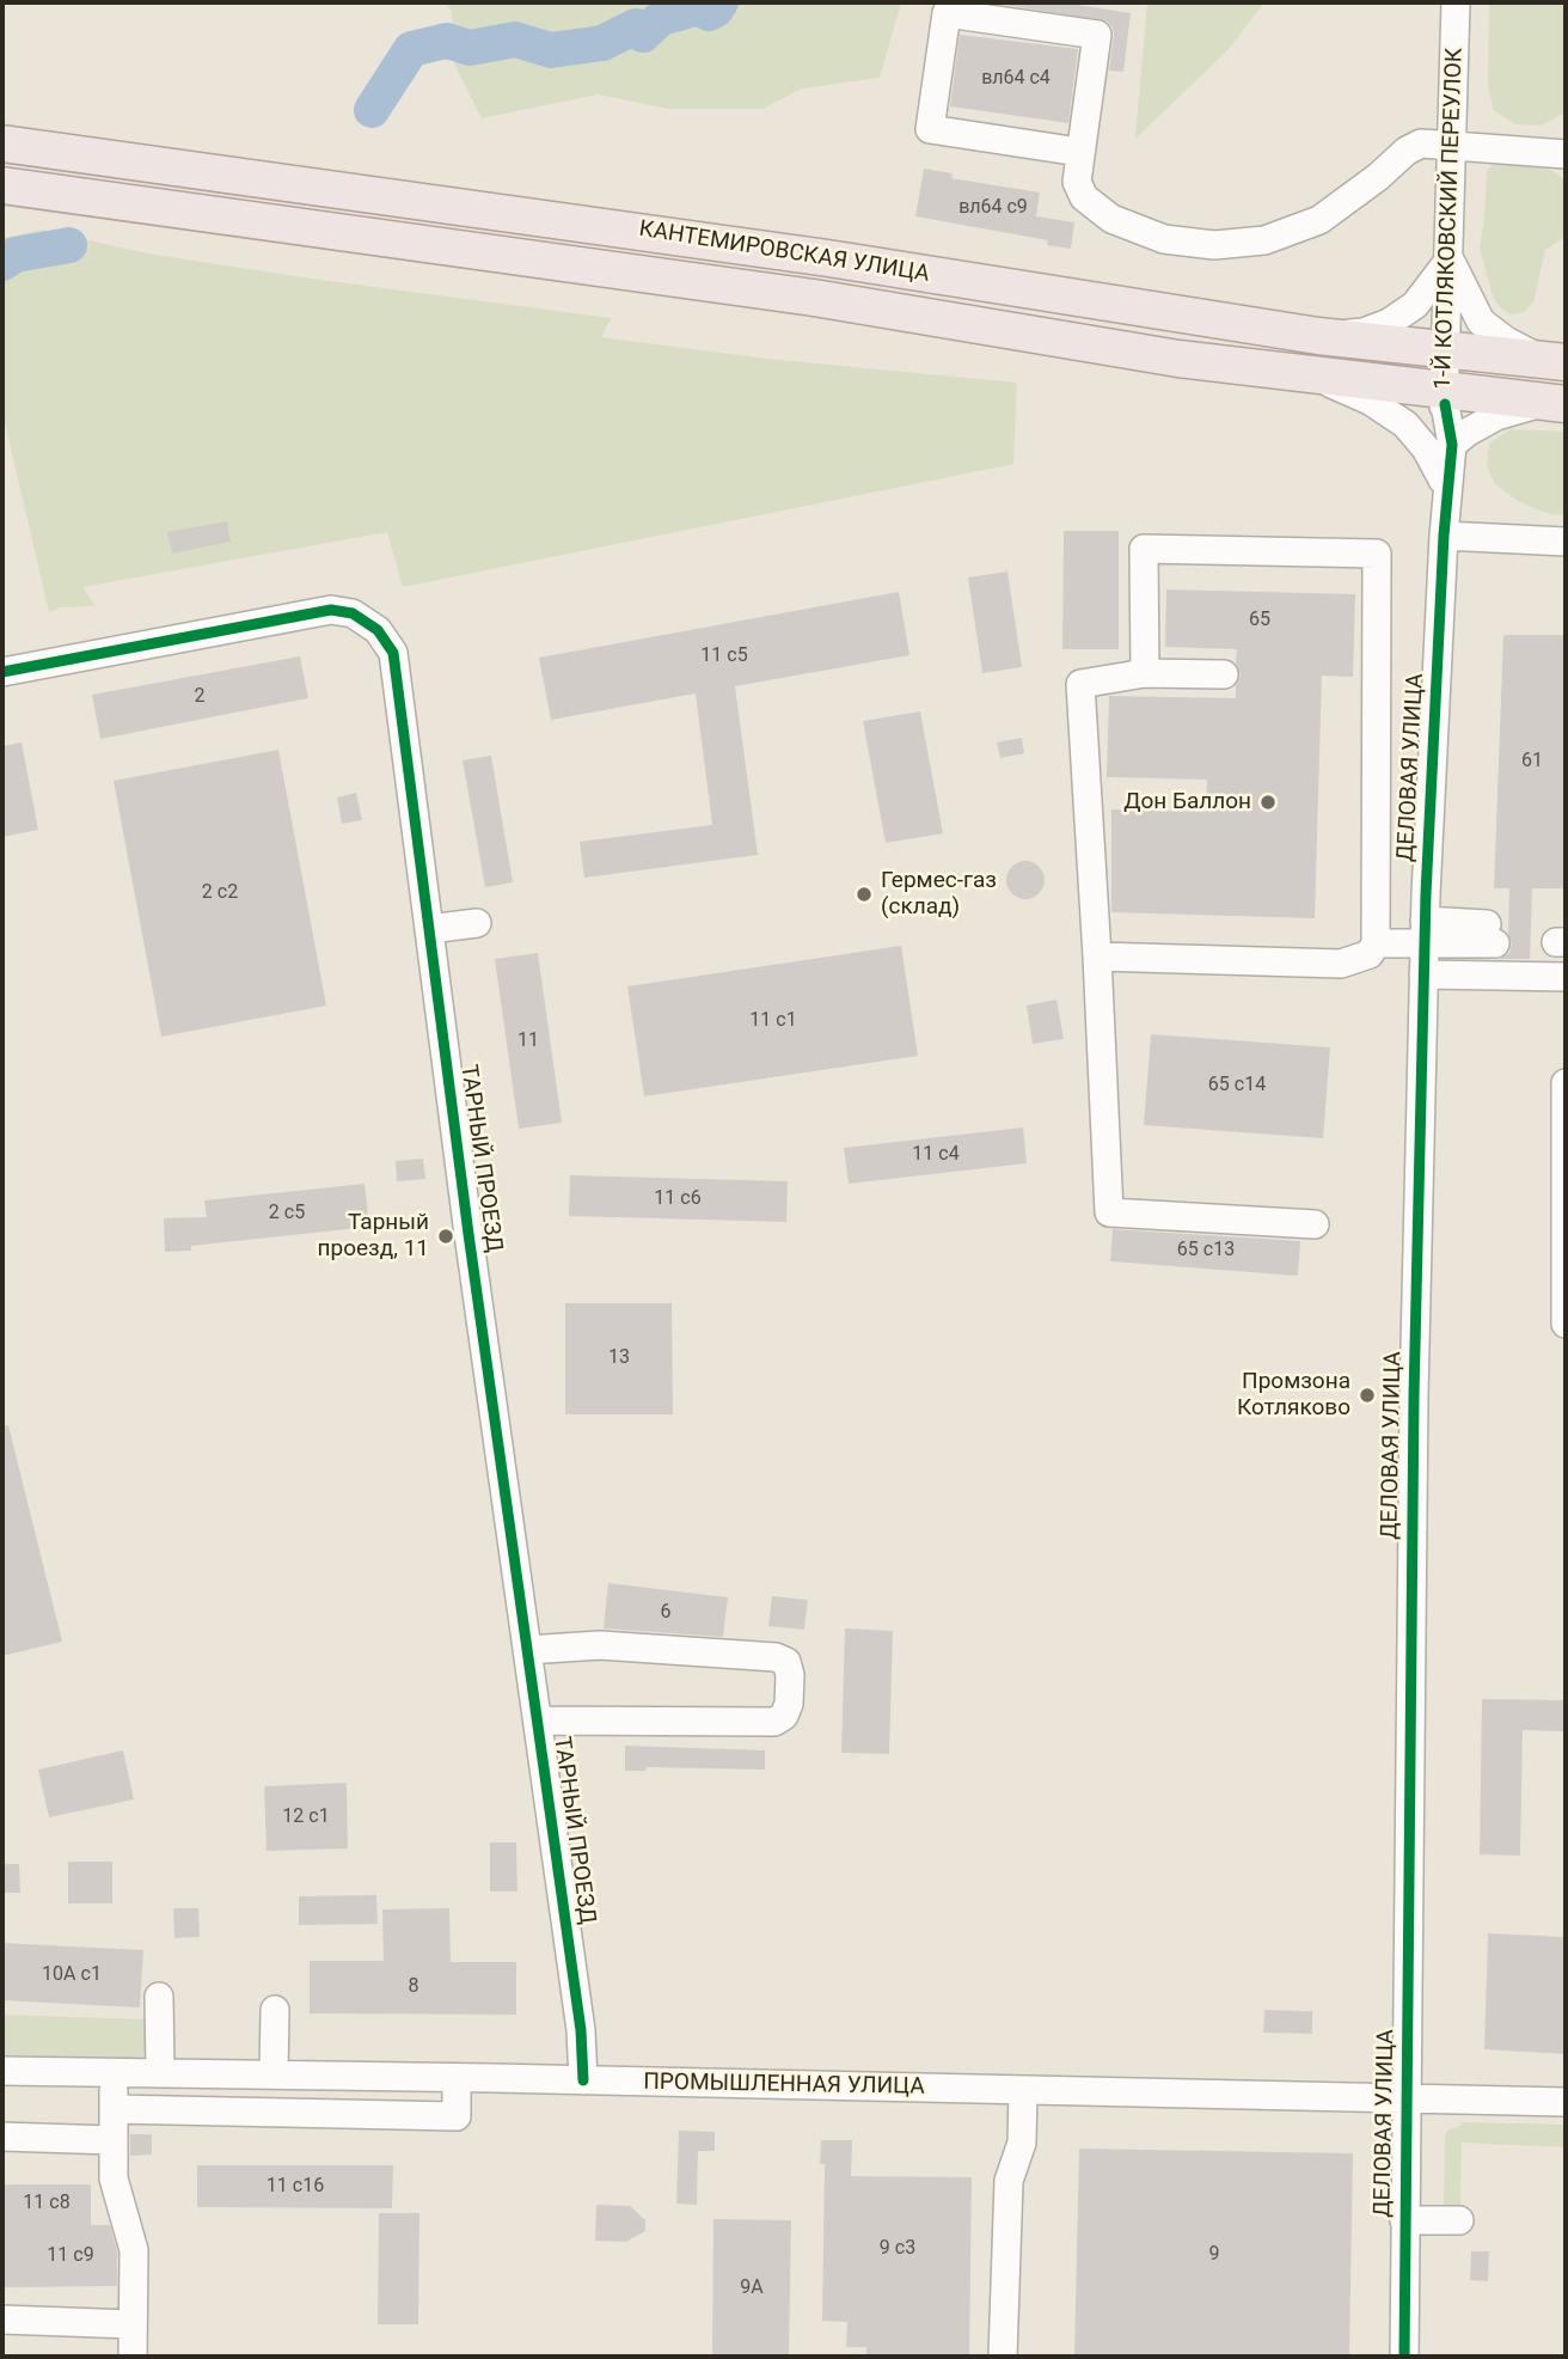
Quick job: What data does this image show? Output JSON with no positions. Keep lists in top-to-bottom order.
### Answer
{
  "streets": {
    "main road": ["КАНТЕМИРОВСКАЯ УЛИЦА"],
    "street": [
      "1-Й КОТЛЯКОВСКИЙ ПЕРЕУЛОК",
      "ДЕЛОВАЯ УЛИЦА",
      "ТАРНЫЙ ПРОЕЗД",
      "ПРОМЫШЛЕННАЯ УЛИЦА"
    ]
  },
  "crossings": [
    ["1-Й КОТЛЯКОВСКИЙ ПЕРЕУЛОК", "КАНТЕМИРОВСКАЯ УЛИЦА"],
    ["1-Й КОТЛЯКОВСКИЙ ПЕРЕУЛОК", "ДЕЛОВАЯ УЛИЦА"],
    ["ДЕЛОВАЯ УЛИЦА", "ПРОМЫШЛЕННАЯ УЛИЦА"],
    ["ТАРНЫЙ ПРОЕЗД", "ПРОМЫШЛЕННАЯ УЛИЦА"]
  ],
  "places": [
    "Дон Баллон",
    "Гермес-газ (склад)",
    "Тарный проезд, 11",
    "Промзона Котляково"
  ],
  "house_numbers": [
    "вл64 с4",
    "вл64 с9",
    "65",
    "11 с5",
    "2",
    "61",
    "2 с2",
    "11 с1",
    "11",
    "65 с14",
    "11 с4",
    "11 с6",
    "2 с5",
    "65 с13",
    "13",
    "6",
    "12 с1",
    "10А с1",
    "8",
    "11 с16",
    "11 с8",
    "9 с3",
    "9",
    "11 с9",
    "9А"
  ]
}
